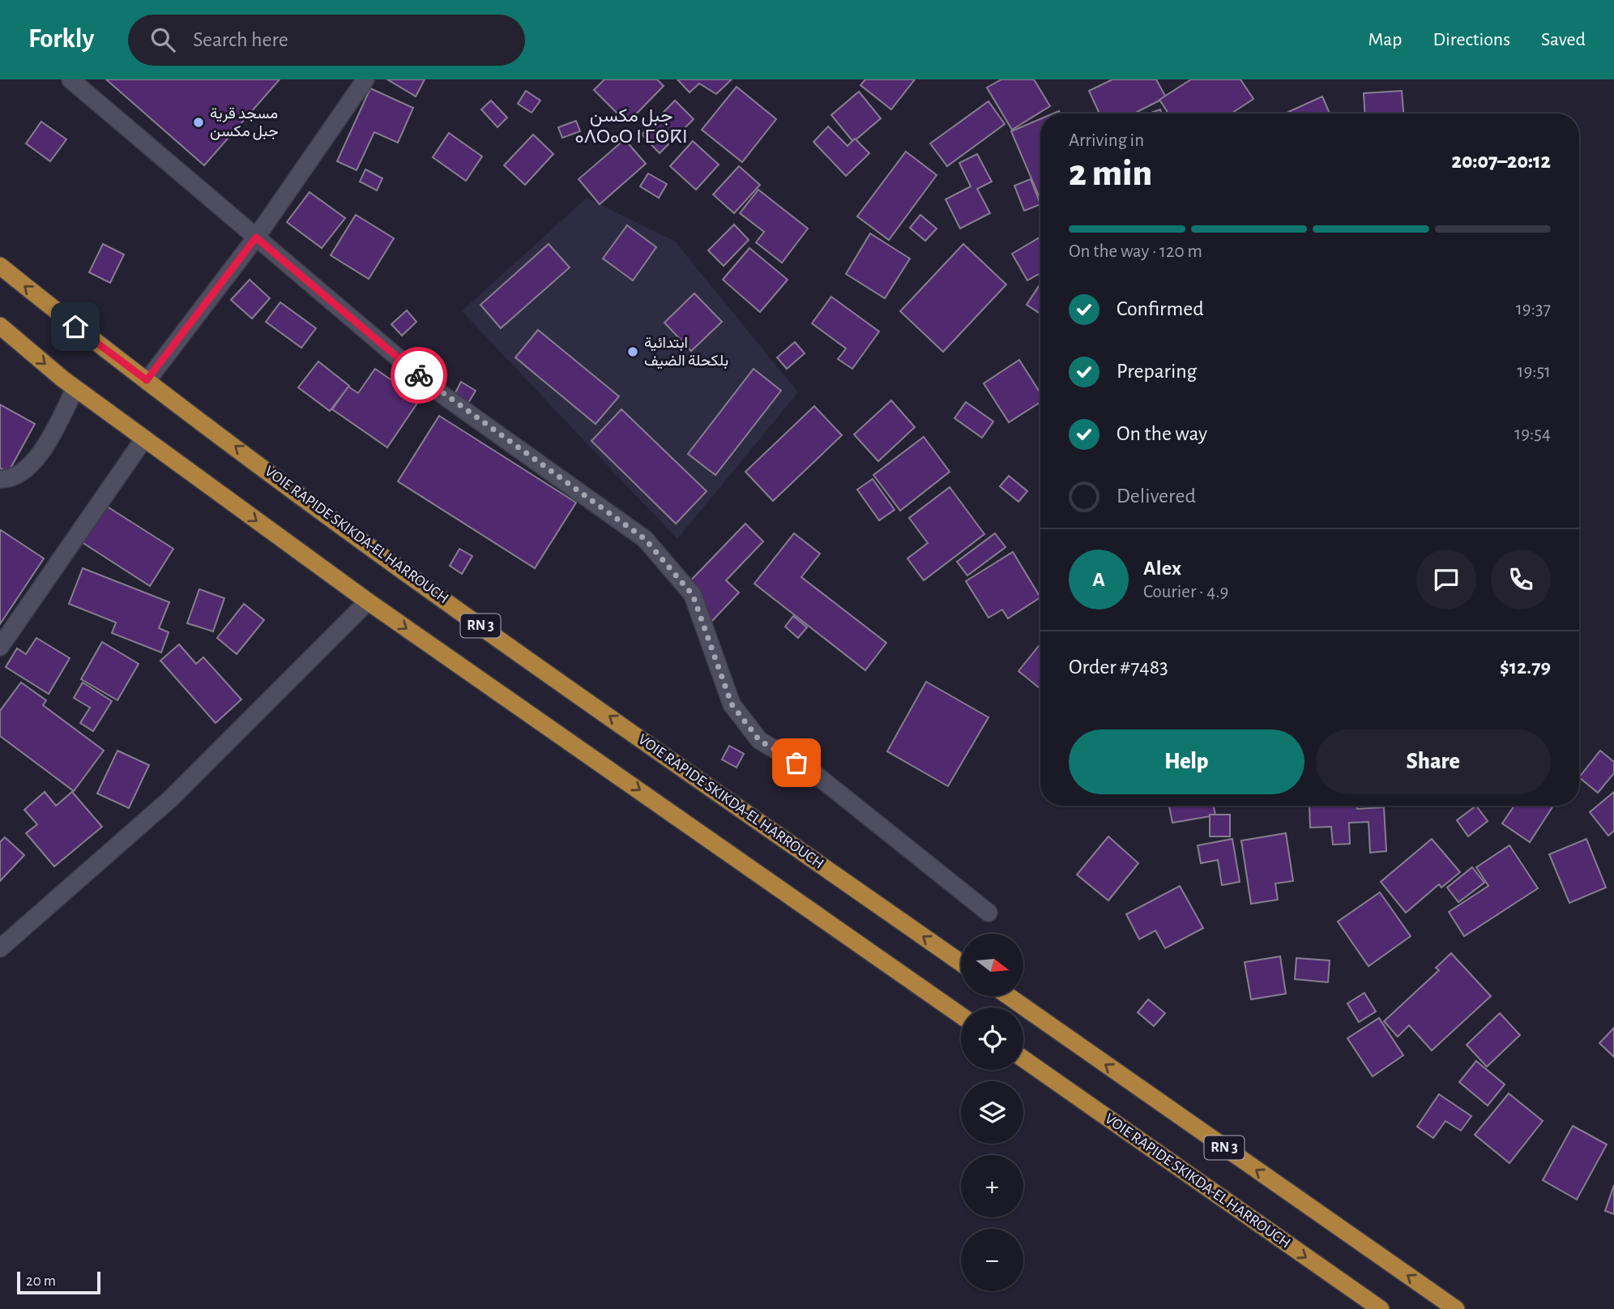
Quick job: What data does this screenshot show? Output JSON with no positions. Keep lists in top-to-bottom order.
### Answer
{
  "streets": {
    "highway": ["VOIE RAPIDE SKIKDA-EL HARROUCH", "RN 3"]
  },
  "districts": ["جبل مكسن ⴰⴷⵔⴰⵔ ⵏ ⵎⵙⴽⵏ"],
  "places": ["مسجد قرية جبل مكسن", "ابتدائية بلكحلة الضيف"],
  "scale_bar": "20 m",
  "north": "right",
  "page": {
    "header": "Forkly",
    "search": "Search here",
    "nav": ["Map", "Directions", "Saved"],
    "heading": ["2 min", "Arriving in", "20:07–20:12"],
    "panel": [
      "Alex",
      "Courier · 4.9",
      "Order #7483",
      "$12.79"
    ],
    "bar": "On the way · 120 m",
    "list": [
      ["Confirmed", "19:37"],
      ["Preparing", "19:51"],
      ["On the way", "19:54"],
      "Delivered"
    ],
    "round": "A",
    "buttons": ["Help", "Share"],
    "map_buttons": ["+", "−"],
    "scale": "20 m"
  }
}
